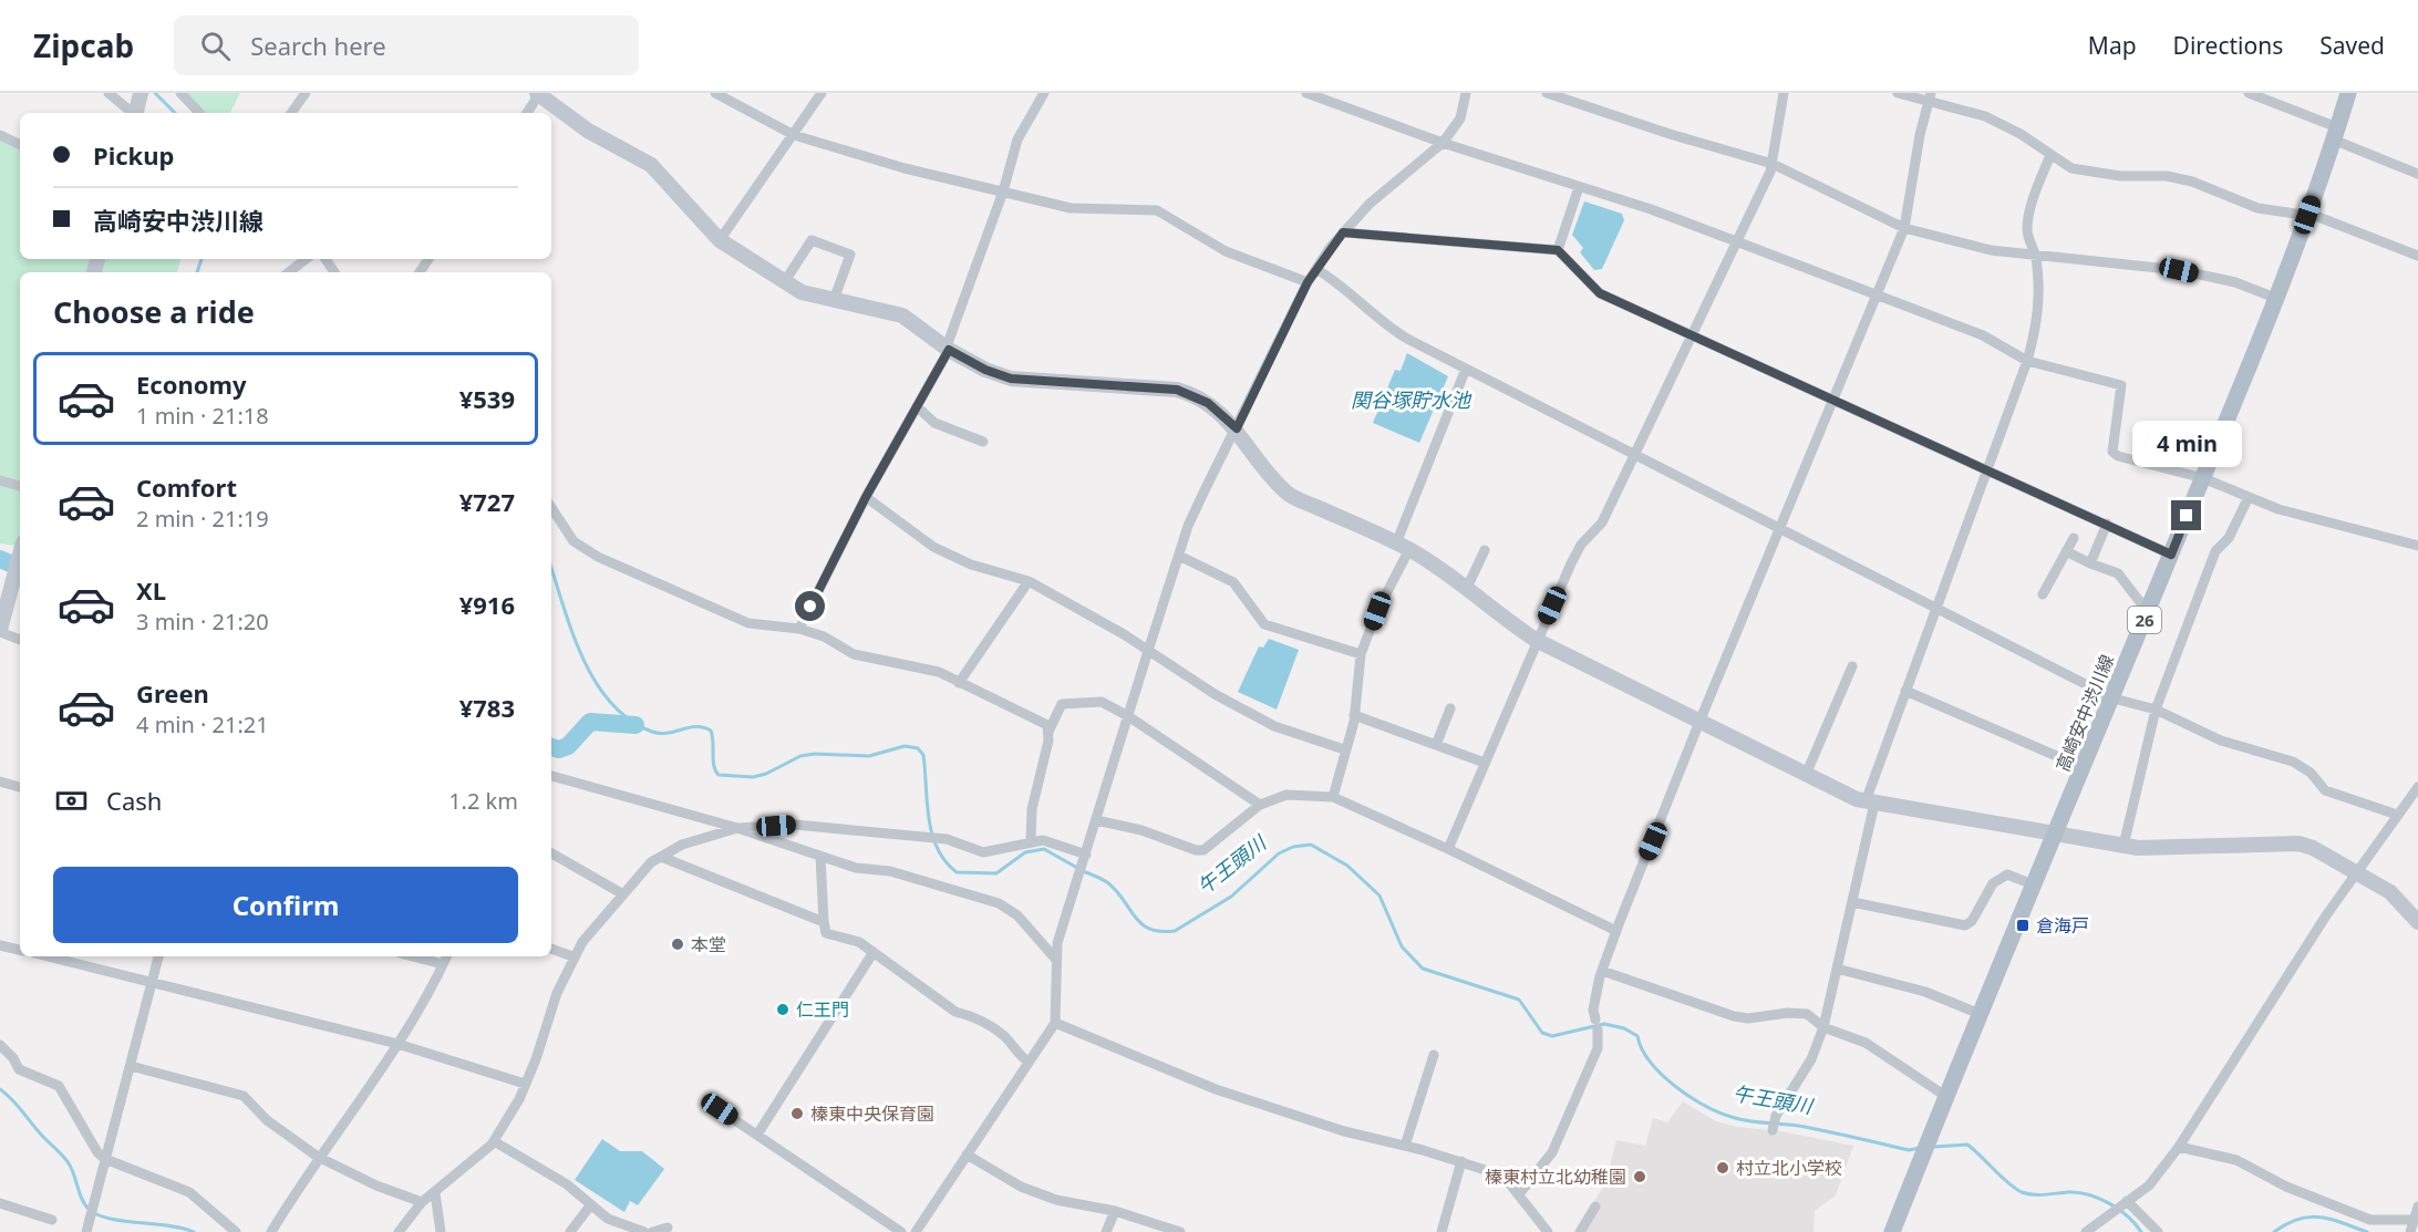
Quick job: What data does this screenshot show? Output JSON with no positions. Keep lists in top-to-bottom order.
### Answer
{
  "streets": {
    "main road": ["26", "高崎安中渋川線"]
  },
  "water": ["関谷塚貯水池", "午王頭川"],
  "places": {
    "transit": ["倉海戸"],
    "other": [
      "本堂",
      "仁王門",
      "榛東中央保育園",
      "村立北小学校",
      "榛東村立北幼稚園"
    ]
  },
  "page": {
    "header": "Zipcab",
    "search": "Search here",
    "nav": ["Map", "Directions", "Saved"],
    "banner": ["Pickup", "高崎安中渋川線"],
    "heading": "Choose a ride",
    "list": [
      {
        "name": "Economy",
        "note": "1 min · 21:18",
        "value": "¥539"
      },
      {
        "name": "Comfort",
        "note": "2 min · 21:19",
        "value": "¥727"
      },
      {
        "name": "XL",
        "note": "3 min · 21:20",
        "value": "¥916"
      },
      {
        "name": "Green",
        "note": "4 min · 21:21",
        "value": "¥783"
      }
    ],
    "bubble": "4 min",
    "pay": ["Cash", "1.2 km"],
    "buttons": "Confirm"
  }
}
